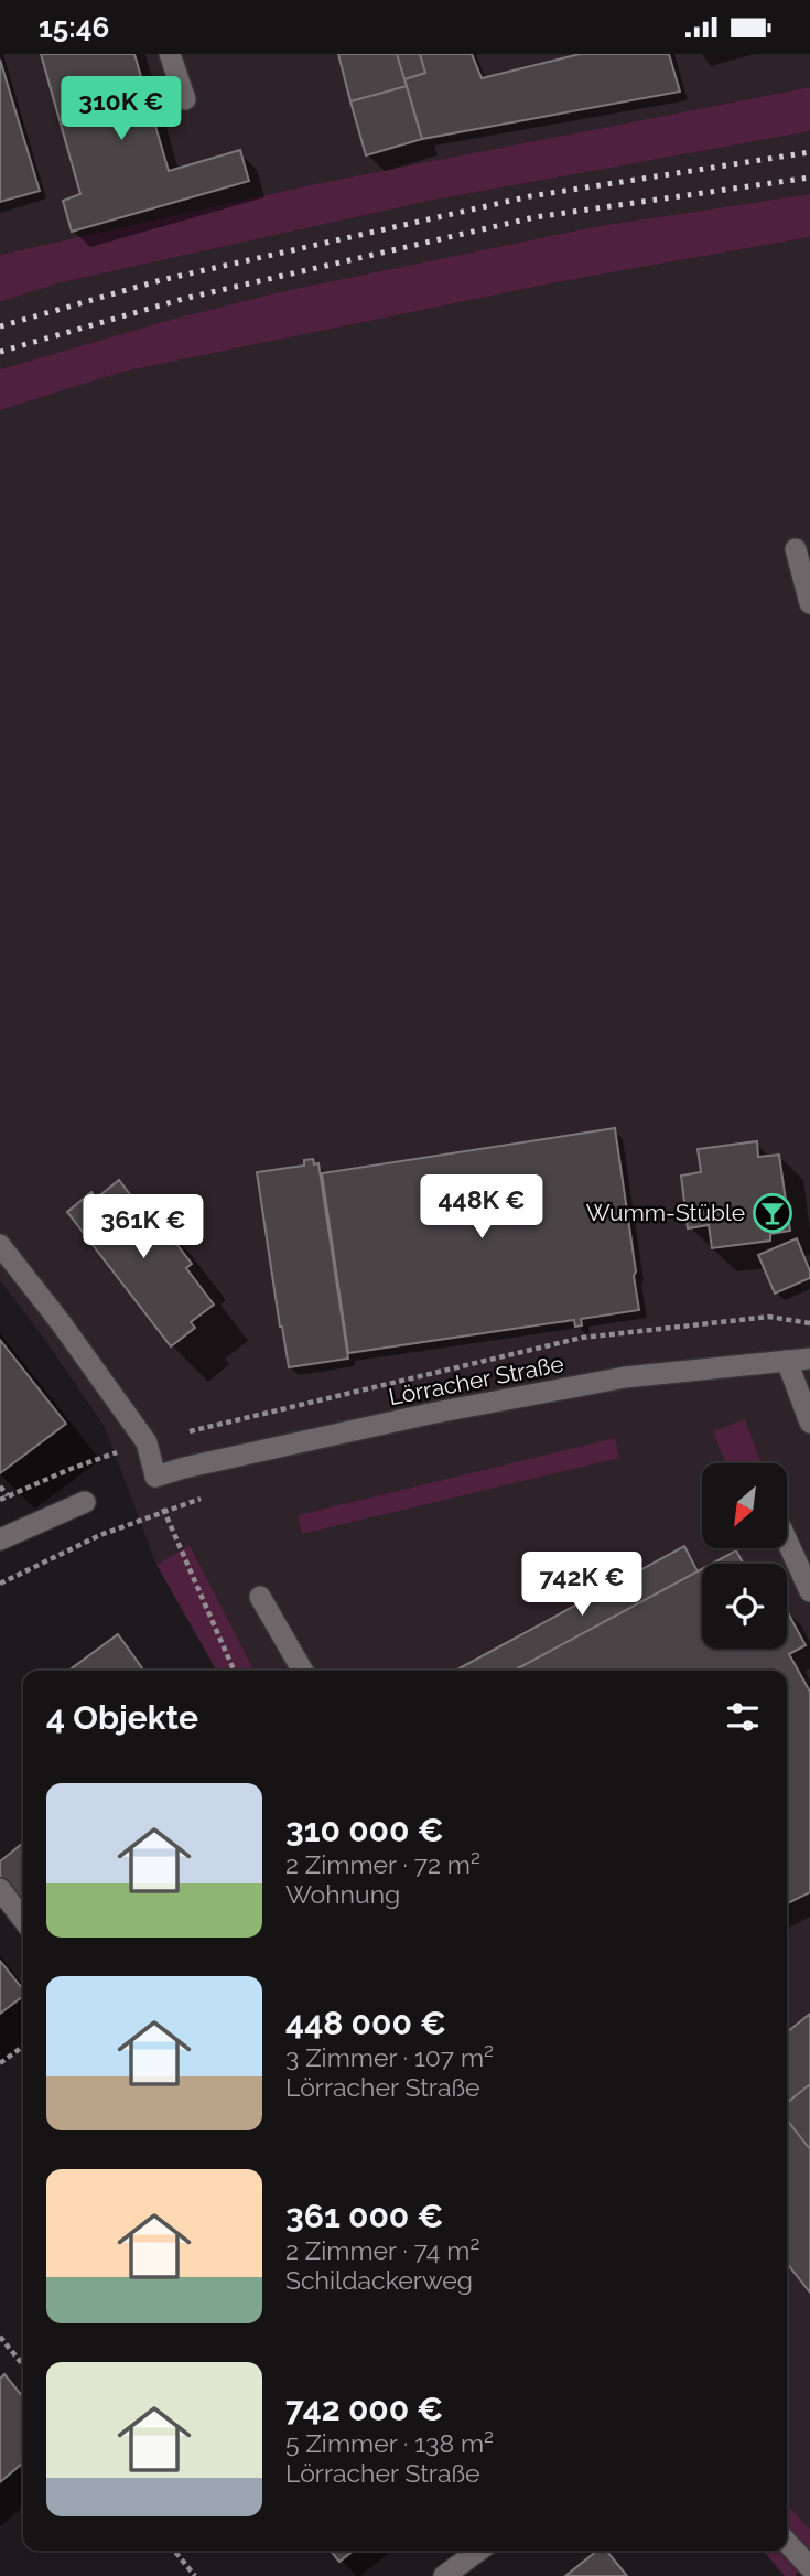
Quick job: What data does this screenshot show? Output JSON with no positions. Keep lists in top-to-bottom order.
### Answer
{
  "streets": {
    "street": ["Lörracher Straße"]
  },
  "places": {
    "bar": ["Wumm-Stüble"]
  },
  "north": "bottom left",
  "page": {
    "status": "15:46",
    "price": [
      "310K €",
      "448K €",
      "361K €",
      "742K €"
    ],
    "heading": "4 Objekte",
    "list": [
      {
        "name": "310 000 €",
        "note": "2 Zimmer · 72 m² · Wohnung"
      },
      {
        "name": "448 000 €",
        "note": "3 Zimmer · 107 m² · Lörracher Straße"
      },
      {
        "name": "361 000 €",
        "note": "2 Zimmer · 74 m² · Schildackerweg"
      },
      {
        "name": "742 000 €",
        "note": "5 Zimmer · 138 m² · Lörracher Straße"
      }
    ]
  }
}
